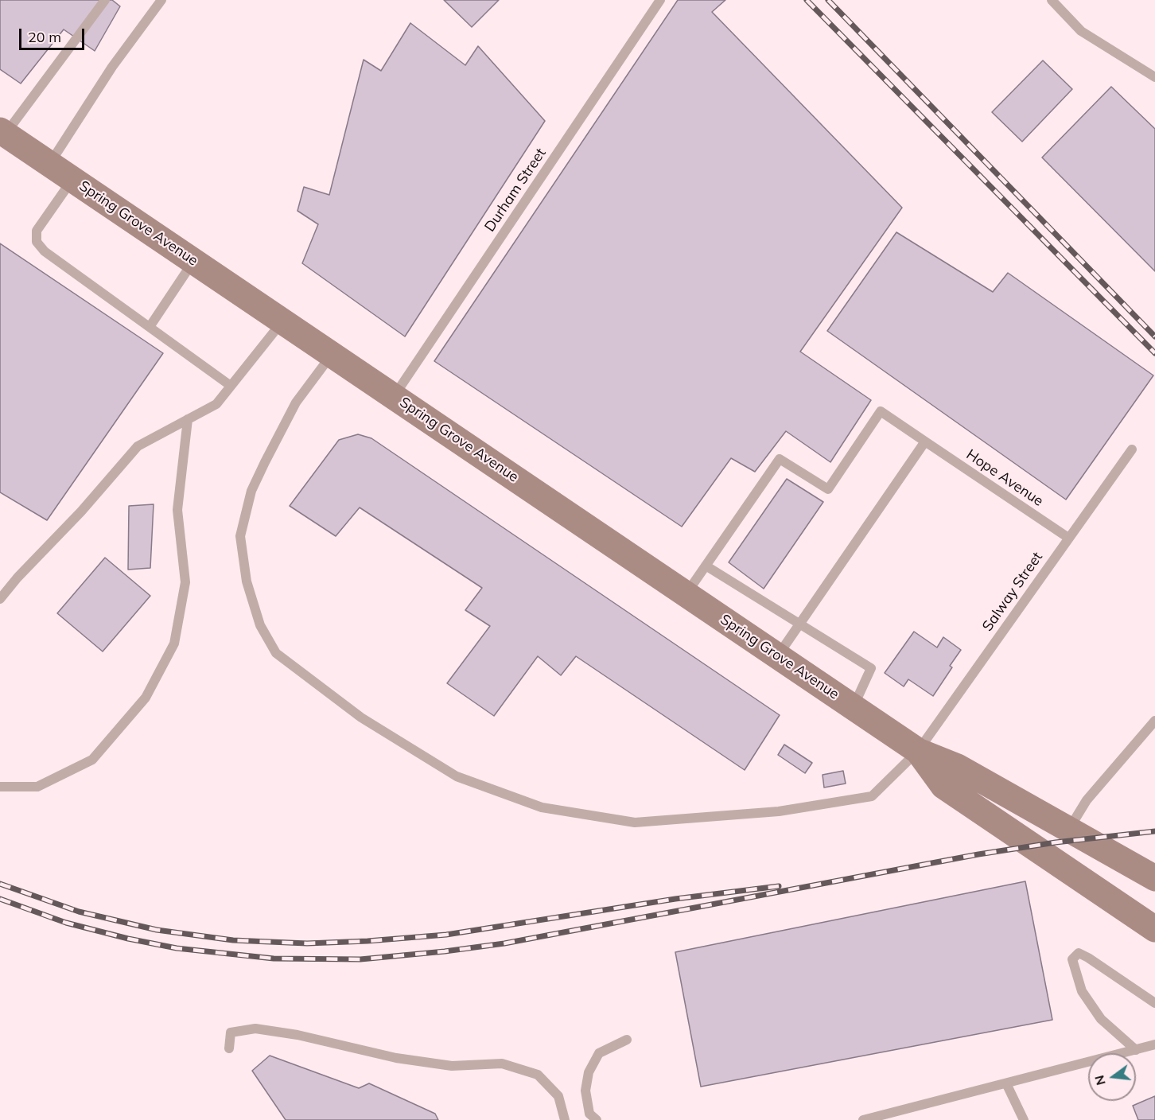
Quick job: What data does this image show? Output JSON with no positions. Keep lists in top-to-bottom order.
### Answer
{
  "streets": {
    "main road": ["Spring Grove Avenue"],
    "lane": ["Durham Street", "Hope Avenue", "Salway Street"]
  },
  "crossings": [
    ["Durham Street", "Spring Grove Avenue"],
    ["Spring Grove Avenue", "Salway Street"],
    ["Hope Avenue", "Salway Street"]
  ],
  "scale_bar": "20 m",
  "north": "left"
}
